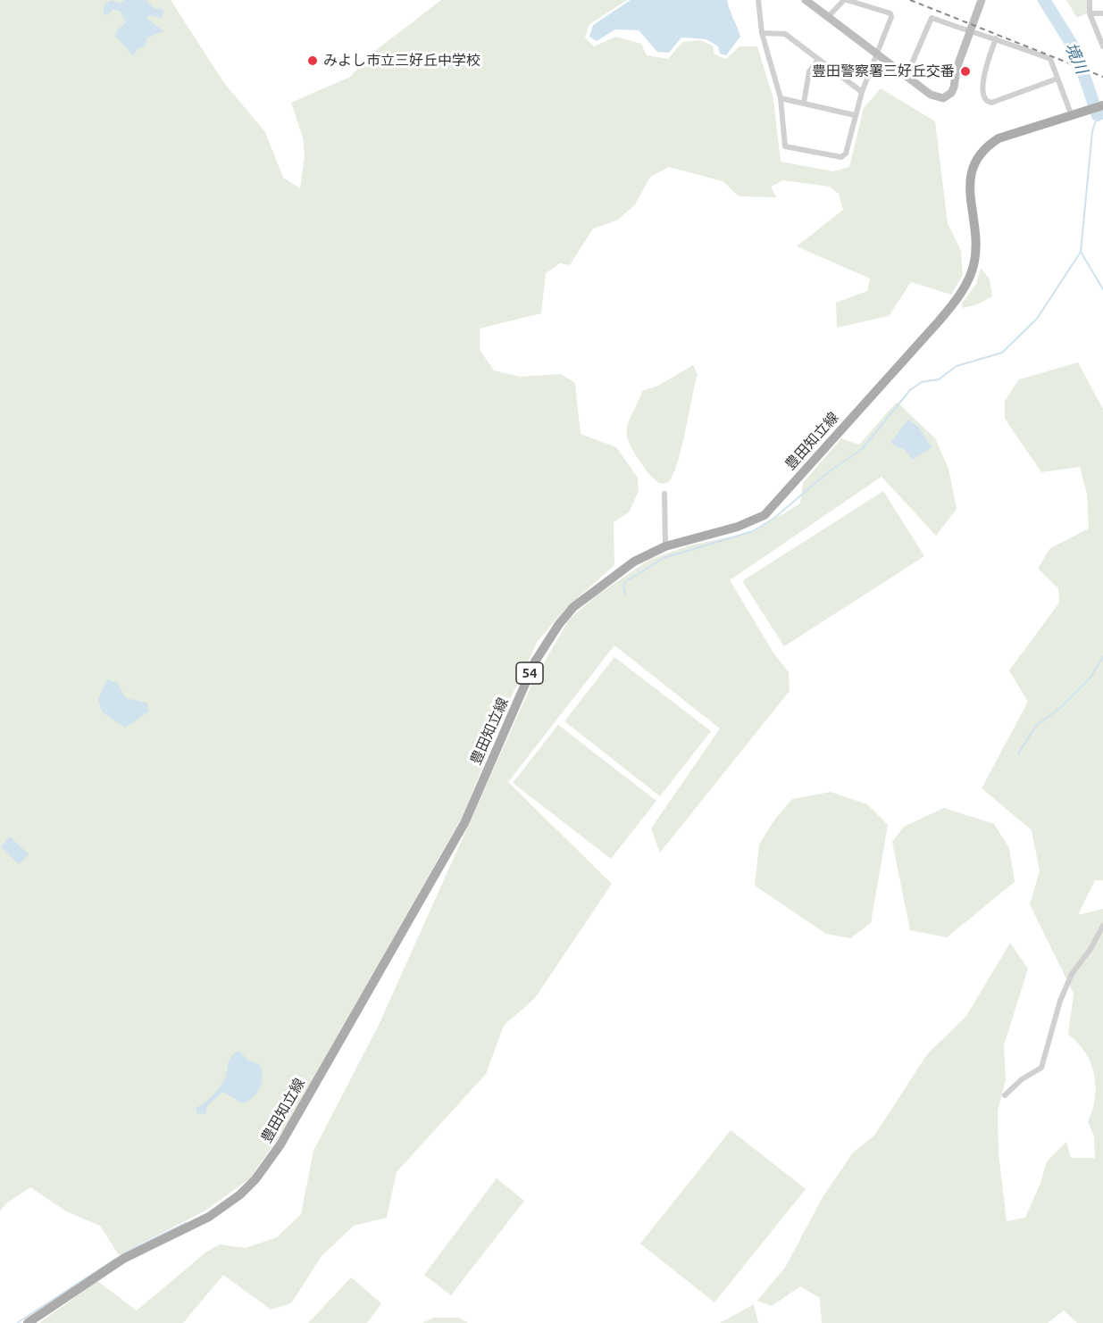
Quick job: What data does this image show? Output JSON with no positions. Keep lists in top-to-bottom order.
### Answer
{
  "streets": {
    "main road": ["豊田知立線", "54"]
  },
  "water": ["境川"],
  "places": ["みよし市立三好丘中学校", "豊田警察署三好丘交番"]
}
